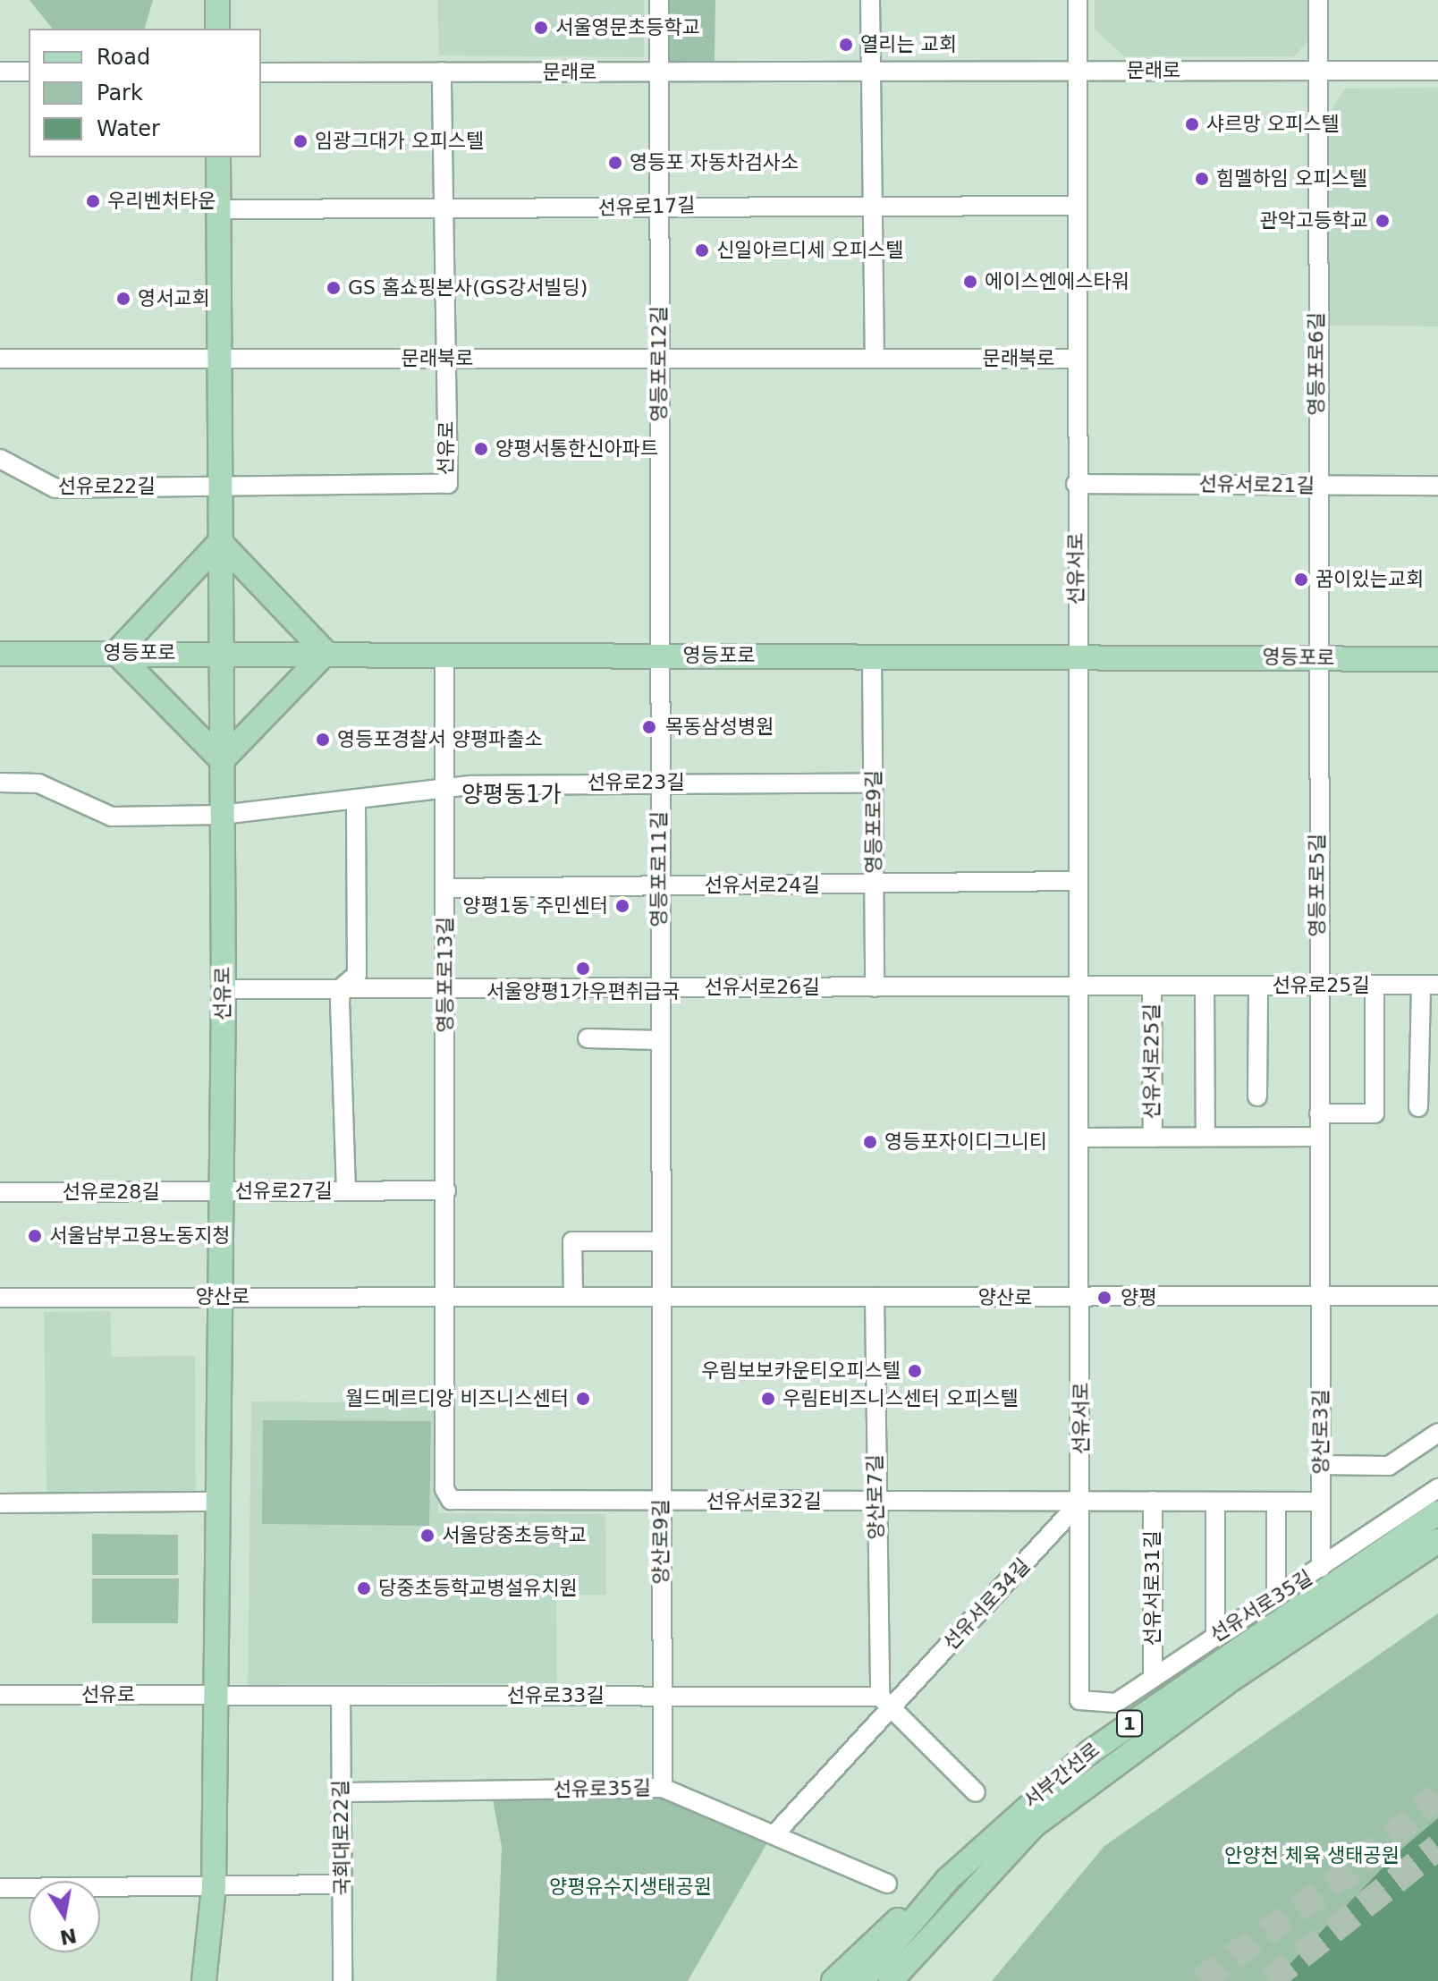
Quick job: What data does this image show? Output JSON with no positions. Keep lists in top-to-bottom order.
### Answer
{
  "streets": {
    "main road": [
      "선유로",
      "영등포로",
      "1",
      "서부간선로"
    ],
    "street": [
      "문래로",
      "선유로17길",
      "문래북로",
      "영등포로12길",
      "영등포로6길",
      "선유서로21길",
      "선유로22길",
      "선유서로",
      "선유로23길",
      "영등포로9길",
      "영등포로11길",
      "선유서로24길",
      "영등포로5길",
      "영등포로13길",
      "선유로25길",
      "선유서로26길",
      "선유서로25길",
      "선유로27길",
      "선유로28길",
      "양산로",
      "양산로3길",
      "양산로7길",
      "선유서로32길",
      "양산로9길",
      "선유서로31길",
      "선유서로34길",
      "선유서로35길",
      "선유로33길",
      "선유로35길",
      "국회대로22길"
    ]
  },
  "crossings": [
    ["문래로", "영등포로12길"],
    ["문래로", "영등포로6길"],
    ["문래로", "선유서로"],
    ["선유로17길", "영등포로12길"],
    ["선유로17길", "선유로"],
    ["선유로17길", "선유서로"],
    ["문래북로", "영등포로12길"],
    ["문래북로", "선유로"],
    ["문래북로", "선유서로"],
    ["영등포로12길", "영등포로"],
    ["영등포로12길", "영등포로11길"],
    ["영등포로6길", "선유서로21길"],
    ["영등포로6길", "영등포로"],
    ["영등포로6길", "영등포로5길"],
    ["선유로", "선유로22길"],
    ["선유로", "영등포로"],
    ["선유로", "선유로23길"],
    ["선유로", "선유로27길"],
    ["선유로", "선유로28길"],
    ["선유로", "양산로"],
    ["선유로", "선유로33길"],
    ["선유서로21길", "선유서로"],
    ["선유서로", "영등포로"],
    ["선유서로", "선유서로24길"],
    ["선유서로", "선유로25길"],
    ["선유서로", "선유서로26길"],
    ["선유서로", "양산로"],
    ["선유서로", "선유서로32길"],
    ["선유서로", "선유서로34길"],
    ["선유서로", "선유서로35길"],
    ["영등포로", "영등포로9길"],
    ["영등포로", "영등포로11길"],
    ["영등포로", "영등포로5길"],
    ["영등포로", "영등포로13길"],
    ["선유로23길", "영등포로9길"],
    ["선유로23길", "영등포로11길"],
    ["선유로23길", "영등포로13길"],
    ["영등포로9길", "선유서로24길"],
    ["영등포로9길", "선유서로26길"],
    ["영등포로11길", "선유서로24길"],
    ["영등포로11길", "선유서로26길"],
    ["영등포로11길", "양산로"],
    ["영등포로11길", "양산로9길"],
    ["선유서로24길", "영등포로13길"],
    ["영등포로5길", "선유로25길"],
    ["영등포로5길", "양산로"],
    ["영등포로5길", "양산로3길"],
    ["영등포로13길", "선유서로26길"],
    ["영등포로13길", "선유로27길"],
    ["영등포로13길", "양산로"],
    ["영등포로13길", "선유서로32길"],
    ["선유로25길", "선유서로26길"],
    ["선유로25길", "선유서로25길"],
    ["선유로27길", "선유로28길"],
    ["양산로", "양산로3길"],
    ["양산로", "양산로7길"],
    ["양산로", "선유서로32길"],
    ["양산로", "양산로9길"],
    ["양산로3길", "선유서로35길"],
    ["양산로7길", "선유서로32길"],
    ["양산로7길", "선유서로34길"],
    ["양산로7길", "선유로33길"],
    ["선유서로32길", "양산로9길"],
    ["선유서로32길", "선유서로34길"],
    ["양산로9길", "선유로33길"],
    ["양산로9길", "선유로35길"],
    ["선유서로31길", "선유서로35길"],
    ["선유서로34길", "선유로33길"],
    ["선유서로34길", "선유로35길"],
    ["선유로33길", "국회대로22길"],
    ["선유로35길", "국회대로22길"]
  ],
  "districts": ["양평동1가"],
  "parks": ["안양천 체육 생태공원", "양평유수지생태공원"],
  "places": [
    "서울영문초등학교",
    "열리는 교회",
    "샤르망 오피스텔",
    "임광그대가 오피스텔",
    "영등포 자동차검사소",
    "힘멜하임 오피스텔",
    "우리벤처타운",
    "관악고등학교",
    "신일아르디세 오피스텔",
    "에이스엔에스타워",
    "GS 홈쇼핑본사(GS강서빌딩)",
    "영서교회",
    "양평서통한신아파트",
    "꿈이있는교회",
    "목동삼성병원",
    "영등포경찰서 양평파출소",
    "양평1동 주민센터",
    "서울양평1가우편취급국",
    "영등포자이디그니티",
    "서울남부고용노동지청",
    "양평",
    "우림보보카운티오피스텔",
    "월드메르디앙 비즈니스센터",
    "우림E비즈니스센터 오피스텔",
    "서울당중초등학교",
    "당중초등학교병설유치원"
  ],
  "legend": ["Road", "Park", "Water"],
  "north": "bottom"
}
